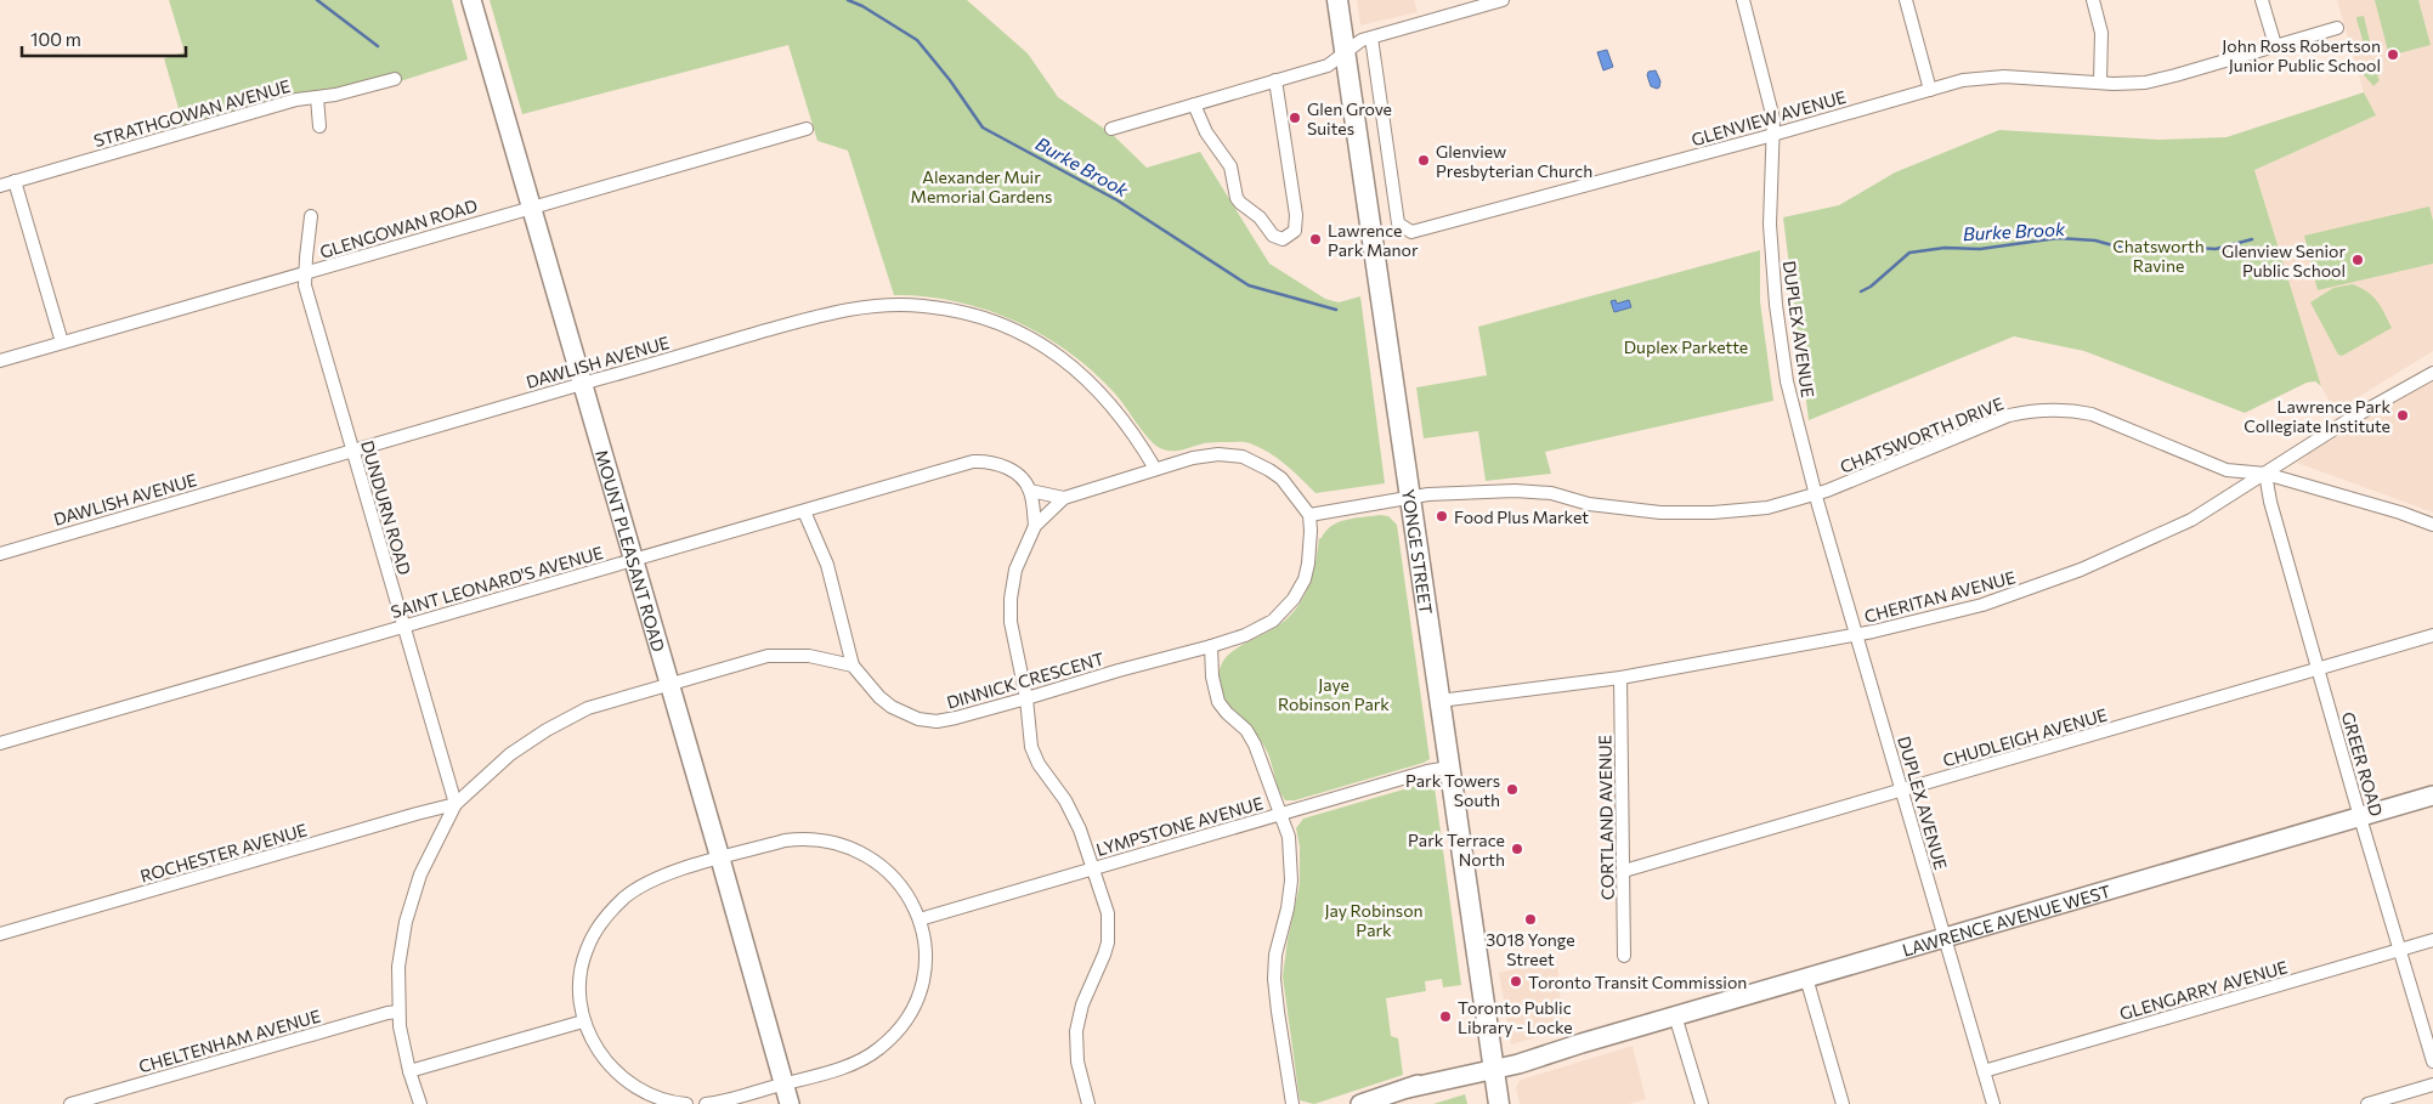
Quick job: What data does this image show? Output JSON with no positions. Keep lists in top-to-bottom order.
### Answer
{
  "streets": {
    "main road": ["MOUNT PLEASANT ROAD", "YONGE STREET", "LAWRENCE AVENUE WEST"],
    "street": [
      "STRATHGOWAN AVENUE",
      "GLENVIEW AVENUE",
      "GLENGOWAN ROAD",
      "DUPLEX AVENUE",
      "DAWLISH AVENUE",
      "CHATSWORTH DRIVE",
      "DUNDURN ROAD",
      "SAINT LEONARD'S AVENUE",
      "CHERITAN AVENUE",
      "DINNICK CRESCENT",
      "CHUDLEIGH AVENUE",
      "GREER ROAD",
      "CORTLAND AVENUE",
      "LYMPSTONE AVENUE",
      "ROCHESTER AVENUE",
      "GLENGARRY AVENUE",
      "CHELTENHAM AVENUE"
    ]
  },
  "crossings": [
    ["GLENVIEW AVENUE", "DUPLEX AVENUE"],
    ["GLENGOWAN ROAD", "DUNDURN ROAD"],
    ["GLENGOWAN ROAD", "MOUNT PLEASANT ROAD"],
    ["DUPLEX AVENUE", "CHATSWORTH DRIVE"],
    ["DUPLEX AVENUE", "CHERITAN AVENUE"],
    ["DUPLEX AVENUE", "CHUDLEIGH AVENUE"],
    ["DUPLEX AVENUE", "LAWRENCE AVENUE WEST"],
    ["DUPLEX AVENUE", "GLENGARRY AVENUE"],
    ["DAWLISH AVENUE", "DUNDURN ROAD"],
    ["DAWLISH AVENUE", "MOUNT PLEASANT ROAD"],
    ["CHATSWORTH DRIVE", "YONGE STREET"],
    ["CHATSWORTH DRIVE", "CHERITAN AVENUE"],
    ["CHATSWORTH DRIVE", "DINNICK CRESCENT"],
    ["CHATSWORTH DRIVE", "GREER ROAD"],
    ["DUNDURN ROAD", "SAINT LEONARD'S AVENUE"],
    ["DUNDURN ROAD", "ROCHESTER AVENUE"],
    ["MOUNT PLEASANT ROAD", "SAINT LEONARD'S AVENUE"],
    ["YONGE STREET", "CHERITAN AVENUE"],
    ["YONGE STREET", "LYMPSTONE AVENUE"],
    ["YONGE STREET", "LAWRENCE AVENUE WEST"],
    ["CHERITAN AVENUE", "GREER ROAD"],
    ["CHERITAN AVENUE", "CORTLAND AVENUE"],
    ["CHUDLEIGH AVENUE", "GREER ROAD"],
    ["CHUDLEIGH AVENUE", "CORTLAND AVENUE"],
    ["GREER ROAD", "LAWRENCE AVENUE WEST"],
    ["GREER ROAD", "GLENGARRY AVENUE"]
  ],
  "water": ["Burke Brook"],
  "parks": [
    "Alexander Muir Memorial Gardens",
    "Chatsworth Ravine",
    "Duplex Parkette",
    "Jaye Robinson Park",
    "Jay Robinson Park"
  ],
  "places": [
    "John Ross Robertson Junior Public School",
    "Glen Grove Suites",
    "Glenview Presbyterian Church",
    "Lawrence Park Manor",
    "Glenview Senior Public School",
    "Lawrence Park Collegiate Institute",
    "Food Plus Market",
    "Park Towers South",
    "Park Terrace North",
    "3018 Yonge Street",
    "Toronto Transit Commission",
    "Toronto Public Library - Locke"
  ],
  "scale_bar": "100 m"
}
